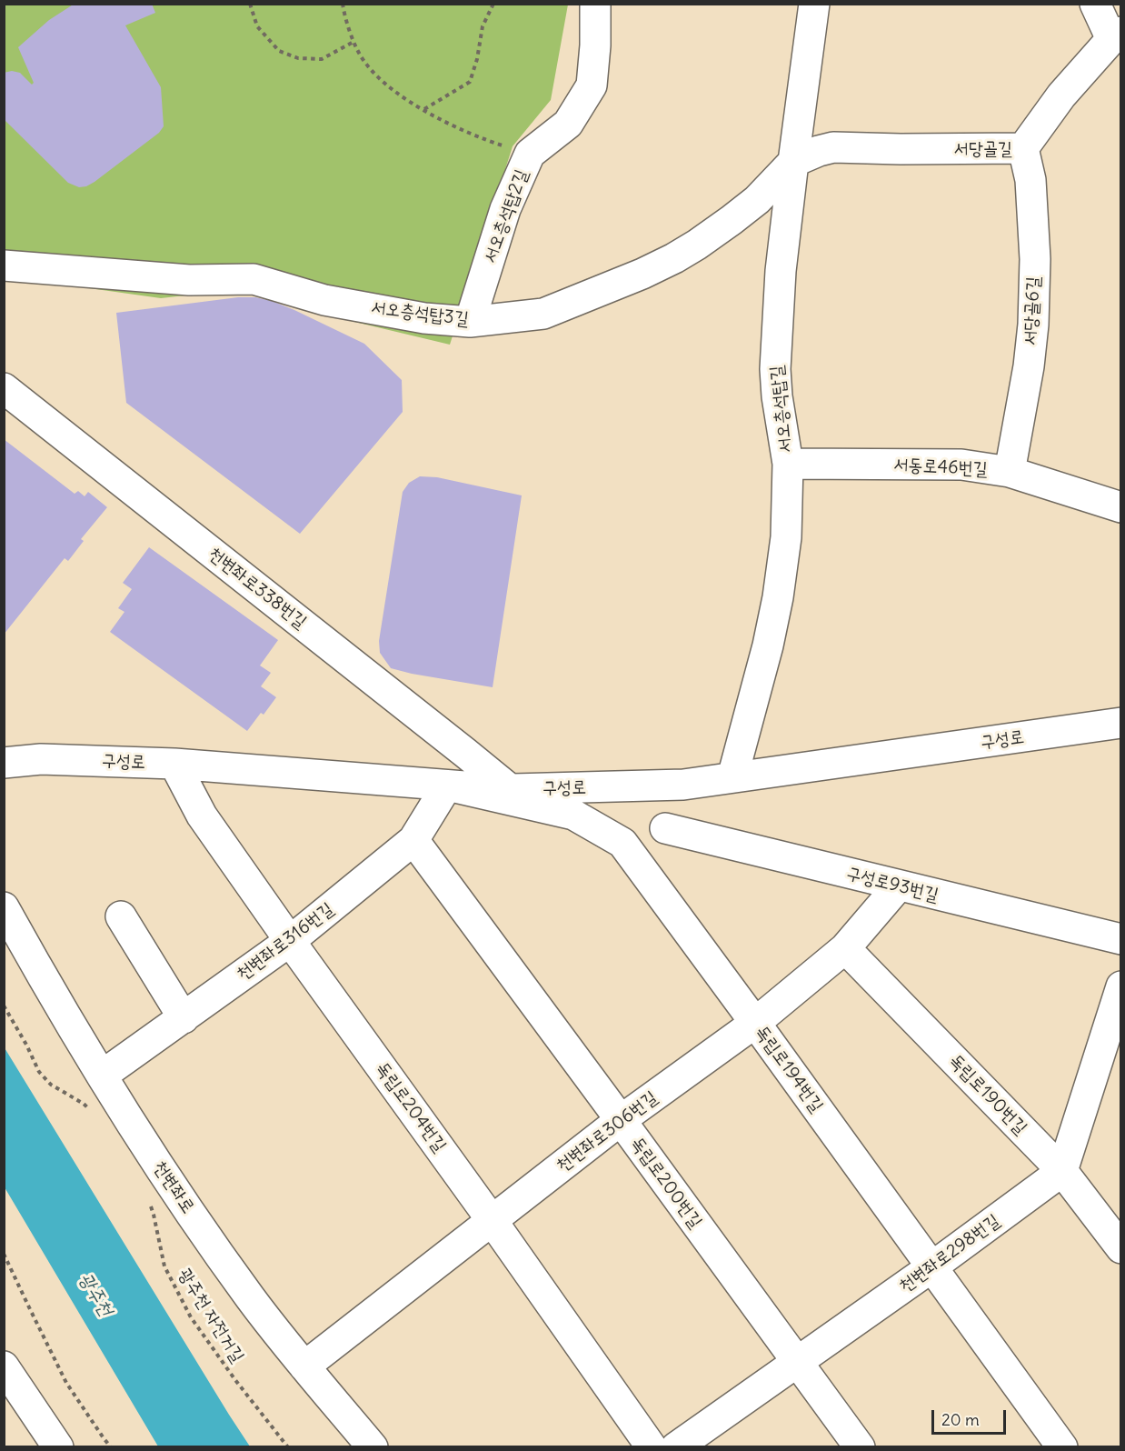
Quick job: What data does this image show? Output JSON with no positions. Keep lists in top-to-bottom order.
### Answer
{
  "streets": {
    "street": [
      "서당골길",
      "서오층석탑2길",
      "서당골6길",
      "서오층석탑3길",
      "서오층석탑길",
      "서동로46번길",
      "천변좌로338번길",
      "구성로",
      "구성로93번길",
      "천변좌로316번길",
      "독립로194번길",
      "독립로190번길",
      "독립로204번길",
      "천변좌로306번길",
      "독립로200번길",
      "천변좌로",
      "천변좌로298번길"
    ],
    "path": ["광주천 자전거길"]
  },
  "crossings": [
    ["서당골길", "서당골6길"],
    ["서당골길", "서오층석탑3길"],
    ["서당골길", "서오층석탑길"],
    ["서오층석탑2길", "서오층석탑3길"],
    ["서당골6길", "서동로46번길"],
    ["서오층석탑3길", "서오층석탑길"],
    ["서오층석탑길", "서동로46번길"],
    ["서오층석탑길", "구성로"],
    ["천변좌로338번길", "구성로"],
    ["구성로", "천변좌로316번길"],
    ["구성로", "독립로194번길"],
    ["구성로", "독립로204번길"],
    ["구성로93번길", "천변좌로306번길"],
    ["천변좌로316번길", "독립로194번길"],
    ["천변좌로316번길", "독립로204번길"],
    ["천변좌로316번길", "독립로200번길"],
    ["천변좌로316번길", "천변좌로"],
    ["독립로194번길", "천변좌로306번길"],
    ["독립로194번길", "천변좌로298번길"],
    ["독립로190번길", "천변좌로306번길"],
    ["독립로190번길", "천변좌로298번길"],
    ["독립로204번길", "천변좌로306번길"],
    ["천변좌로306번길", "독립로200번길"],
    ["천변좌로306번길", "천변좌로"],
    ["독립로200번길", "천변좌로298번길"]
  ],
  "water": ["광주천"],
  "scale_bar": "20 m"
}
